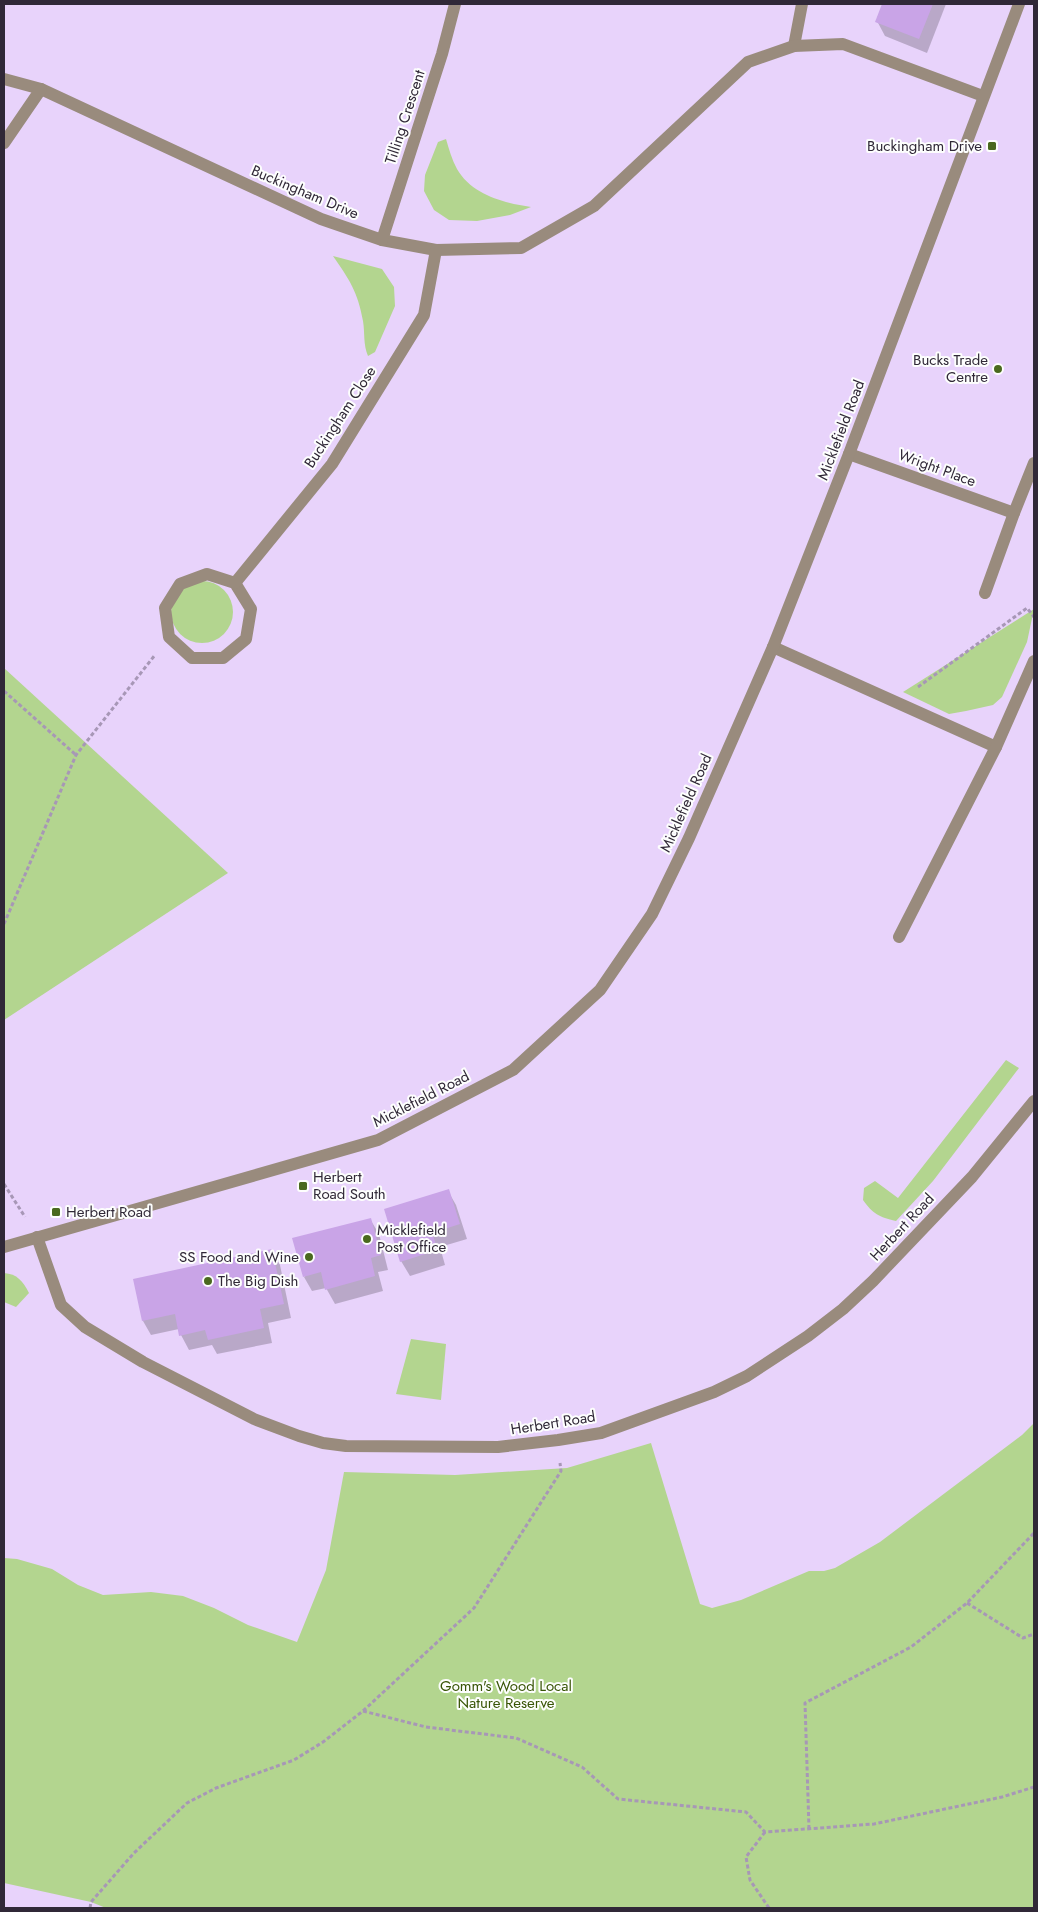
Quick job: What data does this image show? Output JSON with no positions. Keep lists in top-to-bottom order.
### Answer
{
  "streets": {
    "street": [
      "Tilling Crescent",
      "Buckingham Drive",
      "Buckingham Close",
      "Micklefield Road",
      "Wright Place",
      "Herbert Road"
    ]
  },
  "crossings": [
    ["Tilling Crescent", "Buckingham Drive"],
    ["Buckingham Drive", "Buckingham Close"],
    ["Buckingham Drive", "Micklefield Road"],
    ["Micklefield Road", "Wright Place"],
    ["Micklefield Road", "Herbert Road"]
  ],
  "parks": ["Gomm's Wood Local Nature Reserve"],
  "places": {
    "transit": ["Buckingham Drive", "Herbert Road South", "Herbert Road"],
    "other": [
      "Bucks Trade Centre",
      "Micklefield Post Office",
      "SS Food and Wine",
      "The Big Dish"
    ]
  }
}
